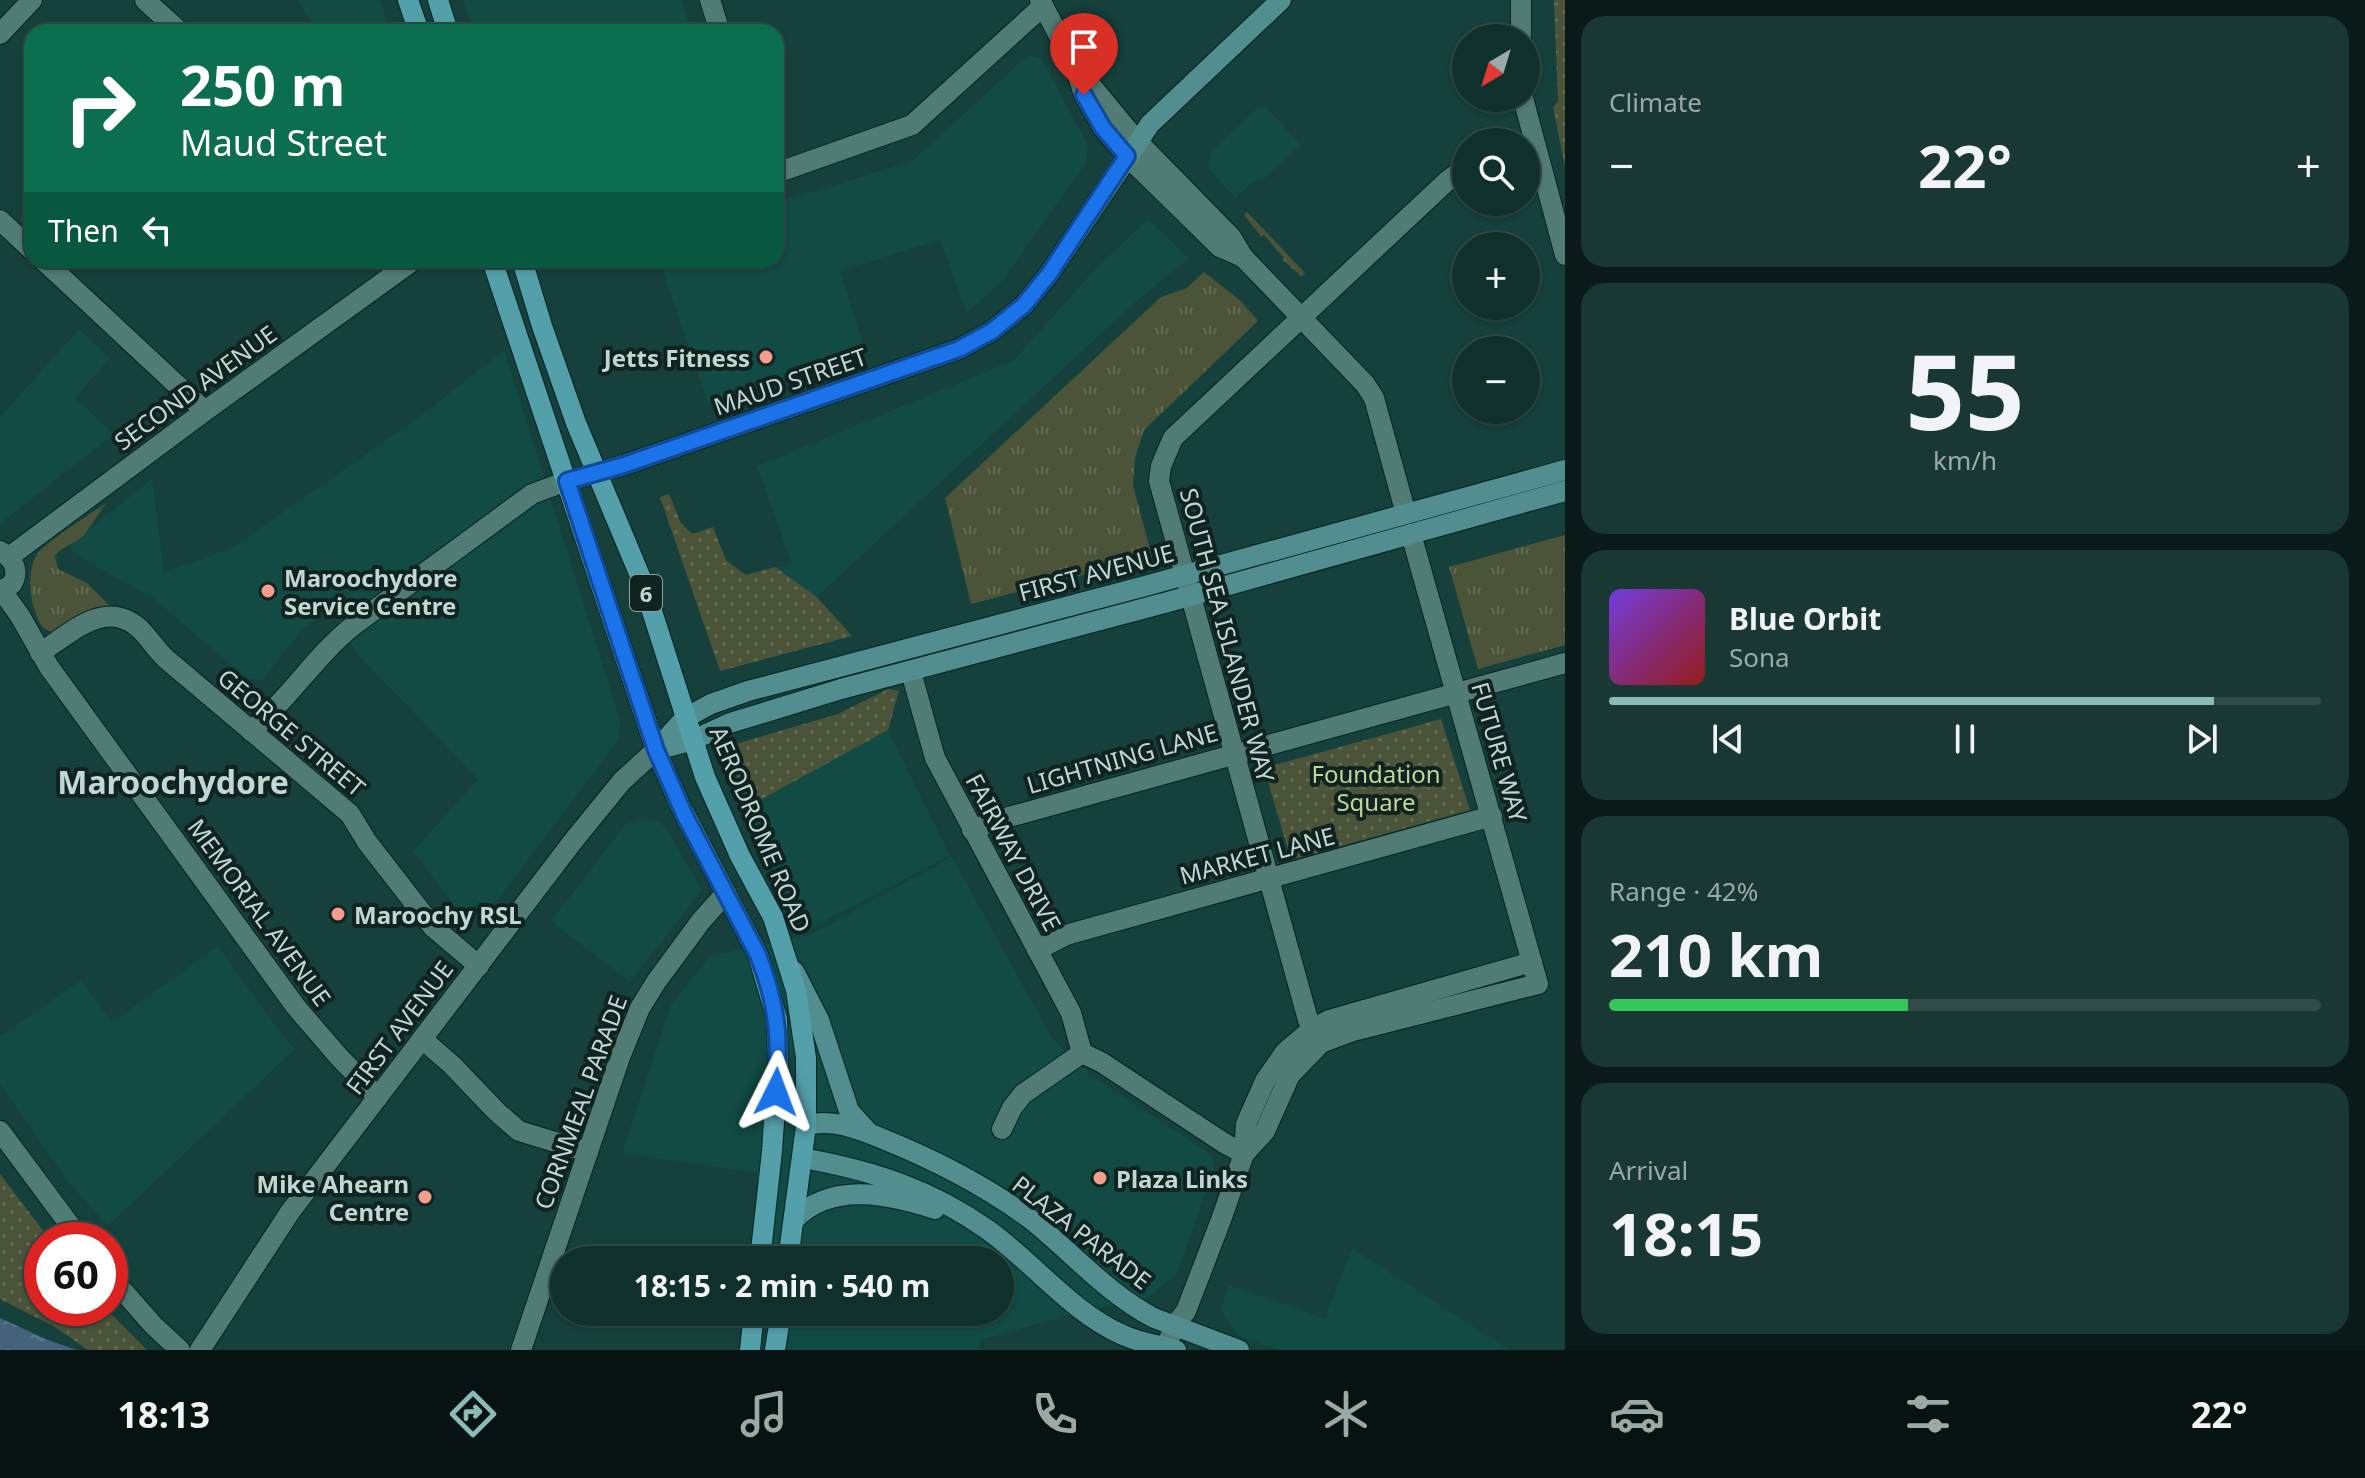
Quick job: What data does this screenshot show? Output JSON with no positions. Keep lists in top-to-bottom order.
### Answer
{
  "streets": {
    "main road": [
      "MAUD STREET",
      "FIRST AVENUE",
      "6",
      "AERODROME ROAD",
      "PLAZA PARADE"
    ],
    "street": [
      "SECOND AVENUE",
      "SOUTH SEA ISLANDER WAY",
      "GEORGE STREET",
      "FUTURE WAY",
      "LIGHTNING LANE",
      "FAIRWAY DRIVE",
      "MARKET LANE",
      "MEMORIAL AVENUE",
      "CORNMEAL PARADE"
    ]
  },
  "crossings": [
    ["MAUD STREET", "6"],
    ["MAUD STREET", "GEORGE STREET"],
    ["MAUD STREET", "AERODROME ROAD"],
    ["FIRST AVENUE", "6"],
    ["FIRST AVENUE", "SOUTH SEA ISLANDER WAY"],
    ["FIRST AVENUE", "GEORGE STREET"],
    ["FIRST AVENUE", "FUTURE WAY"],
    ["FIRST AVENUE", "AERODROME ROAD"],
    ["FIRST AVENUE", "FAIRWAY DRIVE"],
    ["FIRST AVENUE", "MEMORIAL AVENUE"],
    ["6", "AERODROME ROAD"],
    ["6", "CORNMEAL PARADE"],
    ["SOUTH SEA ISLANDER WAY", "FUTURE WAY"],
    ["SOUTH SEA ISLANDER WAY", "LIGHTNING LANE"],
    ["SOUTH SEA ISLANDER WAY", "MARKET LANE"],
    ["GEORGE STREET", "MEMORIAL AVENUE"],
    ["FUTURE WAY", "LIGHTNING LANE"],
    ["FUTURE WAY", "MARKET LANE"],
    ["LIGHTNING LANE", "FAIRWAY DRIVE"],
    ["AERODROME ROAD", "PLAZA PARADE"],
    ["FAIRWAY DRIVE", "MARKET LANE"]
  ],
  "districts": ["Maroochydore"],
  "parks": ["Foundation Square"],
  "places": [
    "Jetts Fitness",
    "Maroochydore Service Centre",
    "Maroochy RSL",
    "Plaza Links",
    "Mike Ahearn Centre"
  ],
  "north": "bottom left",
  "page": {
    "tile": [
      "Climate",
      ["55", "km/h"],
      ["Range · 42%", "210 km"],
      ["Arrival", "18:15"]
    ],
    "map_buttons": ["+", "−"],
    "turn": ["250 m", "Maud Street"],
    "heat": ["−", "22°", "+"],
    "then": "Then",
    "song": ["Blue Orbit", "Sona"],
    "limit": "60",
    "trip": "18:15 · 2 min · 540 m",
    "tabs": ["18:13", "22°"]
  }
}
